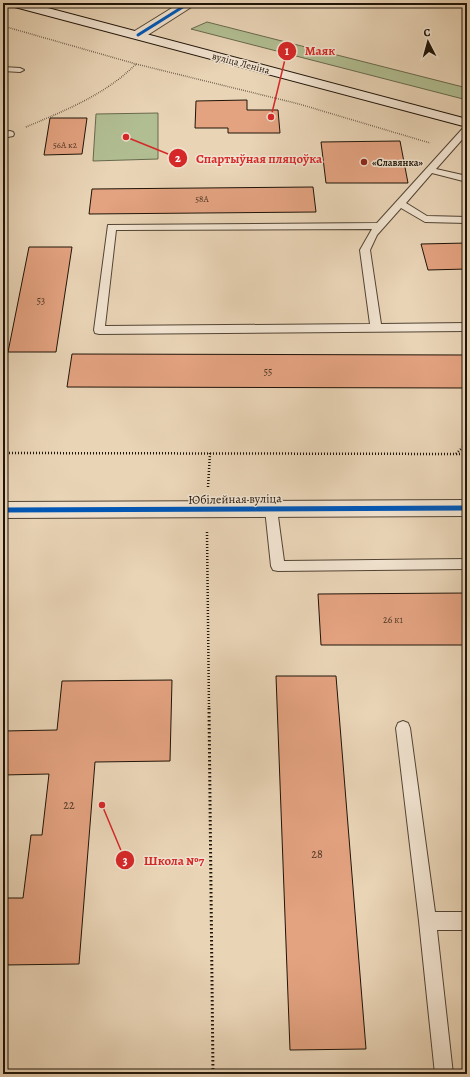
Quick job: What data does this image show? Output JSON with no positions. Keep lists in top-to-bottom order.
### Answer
{
  "streets": {
    "main road": ["вуліца Леніна", "Юбілейная вуліца"]
  },
  "places": [
    "Маяк",
    "Спартыўная пляцоўка",
    "«Славянка»",
    "Школа №7"
  ],
  "house_numbers": [
    "56А к2",
    "58А",
    "53",
    "55",
    "26 к1",
    "22",
    "28"
  ],
  "north": "top"
}
